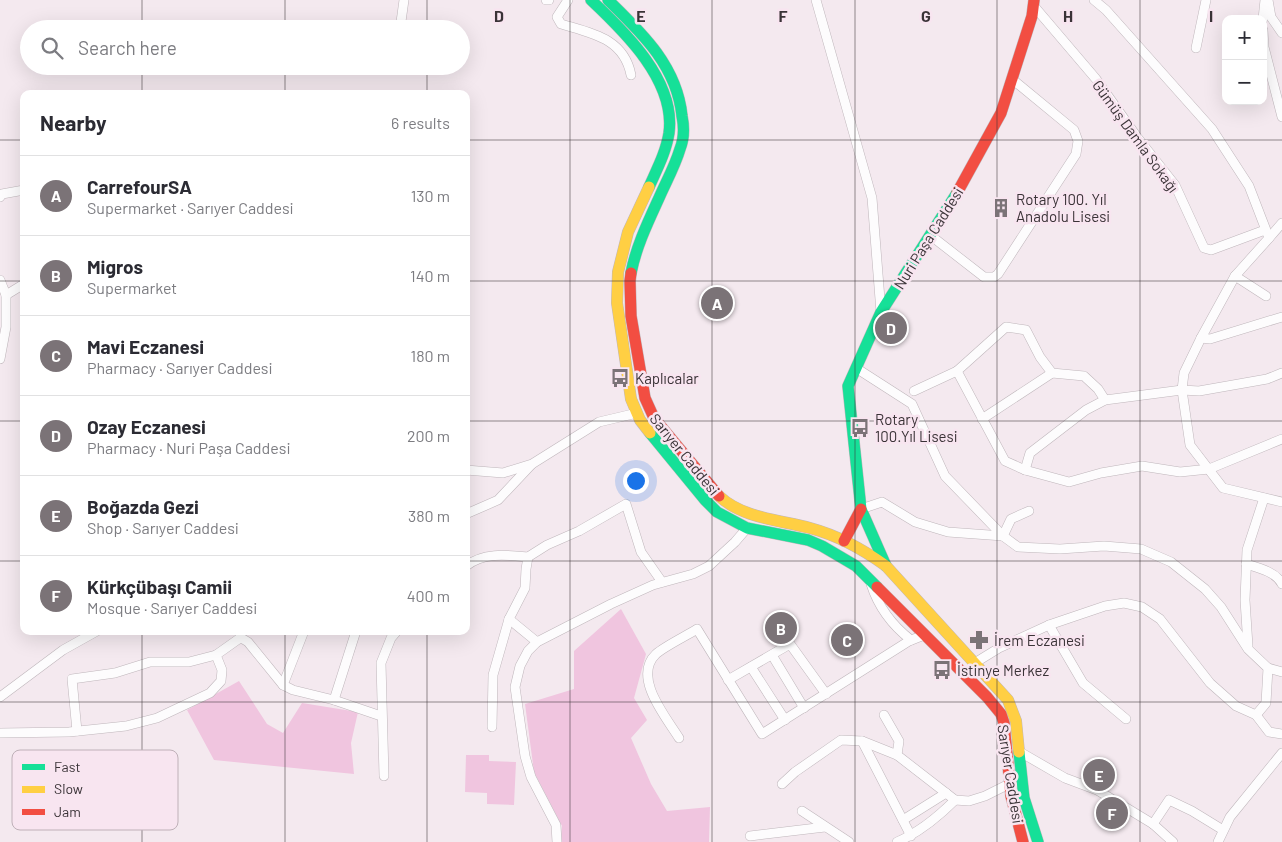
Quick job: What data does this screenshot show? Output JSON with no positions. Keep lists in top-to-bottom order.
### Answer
{
  "streets": {
    "main road": ["Nuri Paşa Caddesi", "Sarıyer Caddesi"],
    "street": ["Gümüş Damla Sokağı"]
  },
  "crossings": [
    ["Gümüş Damla Sokağı", "Nuri Paşa Caddesi"],
    ["Nuri Paşa Caddesi", "Sarıyer Caddesi"]
  ],
  "places": {
    "building": ["Rotary 100. Yıl Anadolu Lisesi"],
    "bus stop": ["Kaplıcalar", "Rotary 100.Yıl Lisesi", "İstinye Merkez"],
    "pharmacy": ["İrem Eczanesi"]
  },
  "legend": ["Fast", "Slow", "Jam"],
  "page": {
    "map_buttons": ["+", "−"],
    "search": "Search here",
    "heading": ["Nearby", "6 results"],
    "list": [
      {
        "mark": "A",
        "name": "CarrefourSA",
        "note": "Supermarket · Sarıyer Caddesi",
        "value": "130 m"
      },
      {
        "mark": "B",
        "name": "Migros",
        "note": "Supermarket",
        "value": "140 m"
      },
      {
        "mark": "C",
        "name": "Mavi Eczanesi",
        "note": "Pharmacy · Sarıyer Caddesi",
        "value": "180 m"
      },
      {
        "mark": "D",
        "name": "Ozay Eczanesi",
        "note": "Pharmacy · Nuri Paşa Caddesi",
        "value": "200 m"
      },
      {
        "mark": "E",
        "name": "Boğazda Gezi",
        "note": "Shop · Sarıyer Caddesi",
        "value": "380 m"
      },
      {
        "mark": "F",
        "name": "Kürkçübaşı Camii",
        "note": "Mosque · Sarıyer Caddesi",
        "value": "400 m"
      }
    ],
    "pins": [
      "A",
      "D",
      "B",
      "C",
      "E",
      "F"
    ]
  },
  "grid": {
    "columns": [
      "D",
      "E",
      "F",
      "G",
      "H",
      "I"
    ]
  }
}
